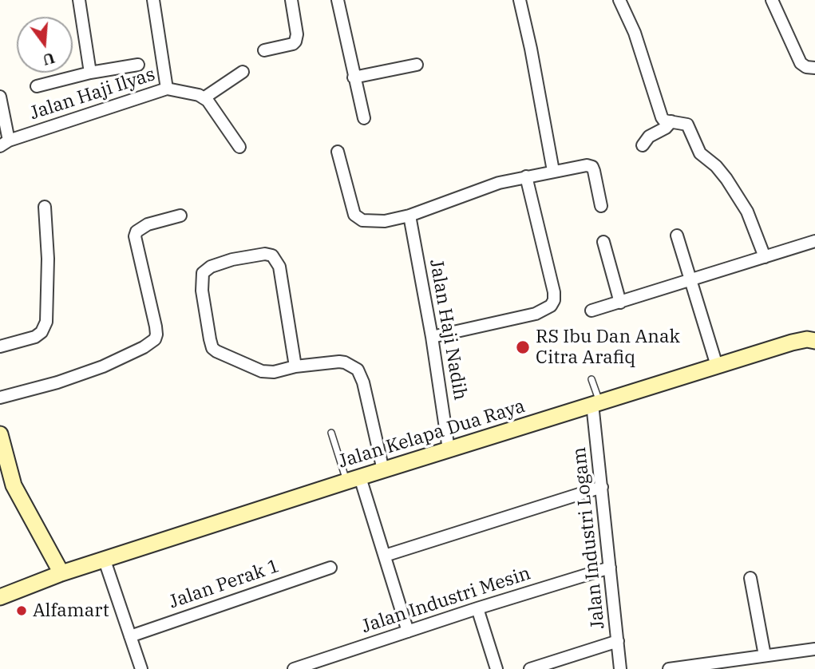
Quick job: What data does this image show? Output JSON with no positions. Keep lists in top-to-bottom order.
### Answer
{
  "streets": {
    "main road": ["Jalan Kelapa Dua Raya"],
    "street": [
      "Jalan Haji Ilyas",
      "Jalan Haji Nadih",
      "Jalan Industri Logam",
      "Jalan Perak 1",
      "Jalan Industri Mesin"
    ]
  },
  "crossings": [
    ["Jalan Haji Nadih", "Jalan Kelapa Dua Raya"],
    ["Jalan Kelapa Dua Raya", "Jalan Industri Logam"],
    ["Jalan Industri Logam", "Jalan Industri Mesin"]
  ],
  "places": ["RS Ibu Dan Anak Citra Arafiq", "Alfamart"],
  "north": "bottom"
}
